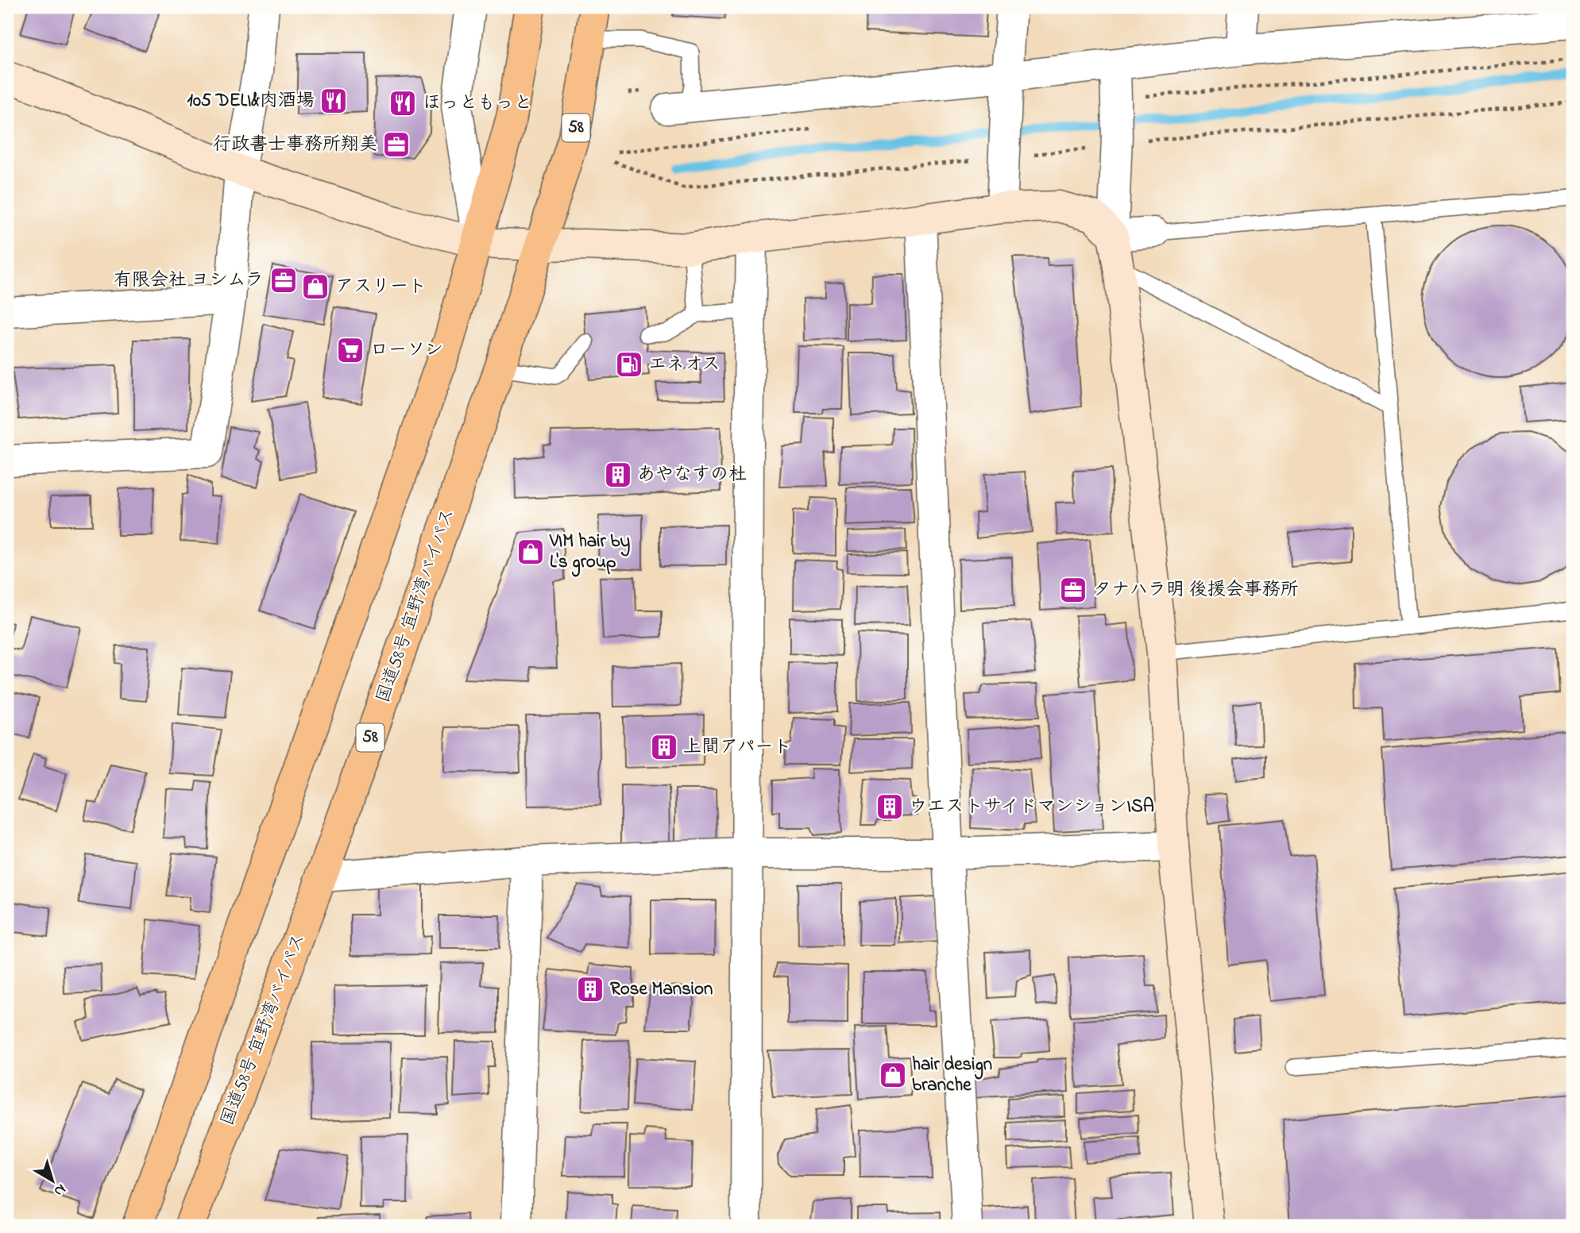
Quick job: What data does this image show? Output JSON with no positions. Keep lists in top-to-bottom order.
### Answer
{
  "streets": {
    "highway": ["58", "国道58号 宜野湾バイパス"]
  },
  "places": {
    "restaurant": ["105 DELI&肉酒場", "ほっともっと"],
    "office": ["行政書士事務所翔美", "有限会社 ヨシムラ", "タナハラ明 後援会事務所"],
    "shop": ["アスリート", "VIM hair by L's group", "hair design branche"],
    "supermarket": ["ローソン"],
    "fuel station": ["エネオス"],
    "building": [
      "あやなすの杜",
      "上間アパート",
      "ウエストサイドマンションISA",
      "Rose Mansion"
    ]
  },
  "north": "bottom right"
}
